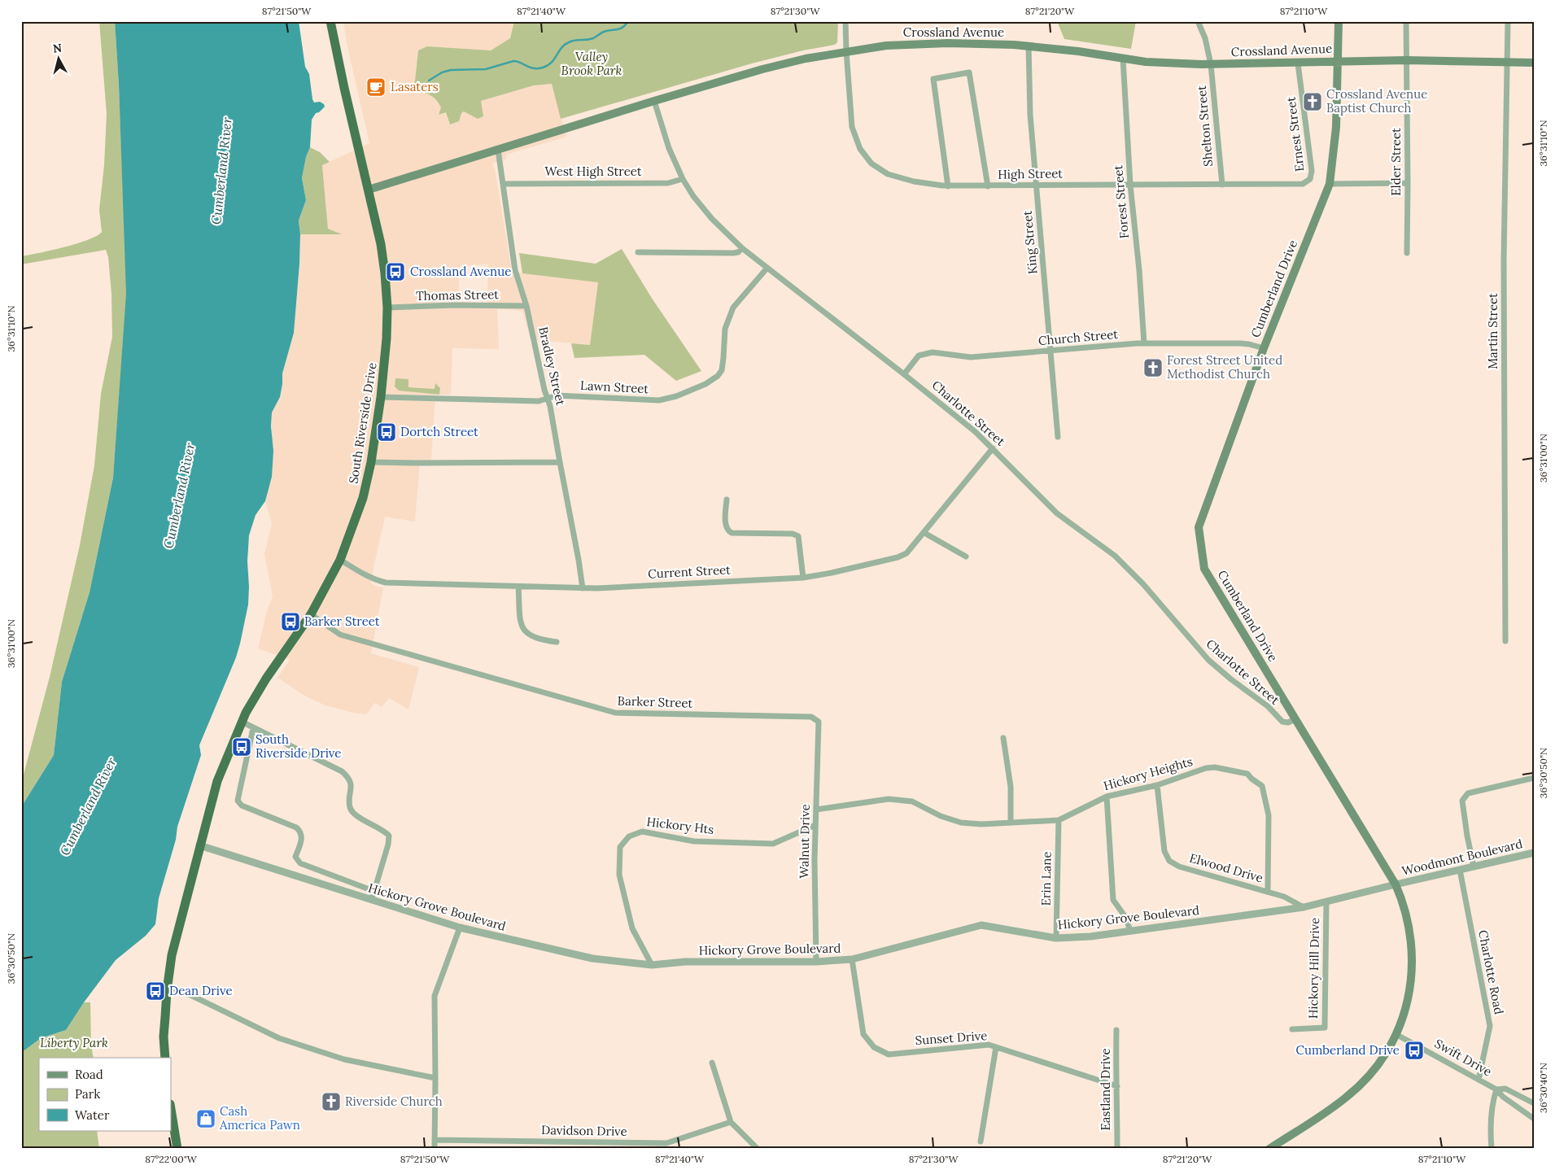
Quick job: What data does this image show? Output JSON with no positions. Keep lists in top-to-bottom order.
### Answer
{
  "streets": {
    "highway": ["South Riverside Drive"],
    "main road": ["Crossland Avenue", "Cumberland Drive"],
    "street": [
      "Shelton Street",
      "Ernest Street",
      "Elder Street",
      "West High Street",
      "High Street",
      "Forest Street",
      "King Street",
      "Thomas Street",
      "Martin Street",
      "Church Street",
      "Bradley Street",
      "Lawn Street",
      "Charlotte Street",
      "Current Street",
      "Barker Street",
      "Hickory Heights",
      "Hickory Hts",
      "Walnut Drive",
      "Woodmont Boulevard",
      "Elwood Drive",
      "Erin Lane",
      "Hickory Grove Boulevard",
      "Hickory Hill Drive",
      "Charlotte Road",
      "Sunset Drive",
      "Swift Drive",
      "Eastland Drive",
      "Davidson Drive"
    ]
  },
  "crossings": [
    ["Crossland Avenue", "Shelton Street"],
    ["Crossland Avenue", "Ernest Street"],
    ["Crossland Avenue", "Elder Street"],
    ["Crossland Avenue", "High Street"],
    ["Crossland Avenue", "Forest Street"],
    ["Crossland Avenue", "King Street"],
    ["Crossland Avenue", "Cumberland Drive"],
    ["Crossland Avenue", "Martin Street"],
    ["Crossland Avenue", "Bradley Street"],
    ["Crossland Avenue", "Charlotte Street"],
    ["Crossland Avenue", "South Riverside Drive"],
    ["Shelton Street", "High Street"],
    ["Ernest Street", "High Street"],
    ["West High Street", "Bradley Street"],
    ["West High Street", "Charlotte Street"],
    ["High Street", "Forest Street"],
    ["High Street", "King Street"],
    ["Forest Street", "Church Street"],
    ["King Street", "Church Street"],
    ["Cumberland Drive", "Church Street"],
    ["Cumberland Drive", "Charlotte Street"],
    ["Cumberland Drive", "Woodmont Boulevard"],
    ["Cumberland Drive", "Hickory Grove Boulevard"],
    ["Cumberland Drive", "Swift Drive"],
    ["Thomas Street", "Bradley Street"],
    ["Thomas Street", "South Riverside Drive"],
    ["Church Street", "Charlotte Street"],
    ["Bradley Street", "Lawn Street"],
    ["Bradley Street", "Current Street"],
    ["Lawn Street", "Charlotte Street"],
    ["Lawn Street", "South Riverside Drive"],
    ["Charlotte Street", "Current Street"],
    ["South Riverside Drive", "Current Street"],
    ["South Riverside Drive", "Barker Street"],
    ["South Riverside Drive", "Hickory Grove Boulevard"],
    ["Barker Street", "Walnut Drive"],
    ["Hickory Heights", "Walnut Drive"],
    ["Hickory Heights", "Elwood Drive"],
    ["Hickory Heights", "Erin Lane"],
    ["Hickory Hts", "Walnut Drive"],
    ["Hickory Hts", "Hickory Grove Boulevard"],
    ["Walnut Drive", "Hickory Grove Boulevard"],
    ["Woodmont Boulevard", "Hickory Grove Boulevard"],
    ["Woodmont Boulevard", "Charlotte Road"],
    ["Elwood Drive", "Hickory Grove Boulevard"],
    ["Erin Lane", "Hickory Grove Boulevard"],
    ["Hickory Grove Boulevard", "Hickory Hill Drive"],
    ["Hickory Grove Boulevard", "Sunset Drive"],
    ["Charlotte Road", "Swift Drive"],
    ["Sunset Drive", "Eastland Drive"]
  ],
  "water": ["Cumberland River"],
  "parks": ["Valley Brook Park", "Liberty Park"],
  "places": {
    "cafe": ["Lasaters"],
    "church": ["Crossland Avenue Baptist Church", "Forest Street United Methodist Church", "Riverside Church"],
    "bus stop": [
      "Crossland Avenue",
      "Dortch Street",
      "Barker Street",
      "South Riverside Drive",
      "Dean Drive",
      "Cumberland Drive"
    ],
    "shop": ["Cash America Pawn"]
  },
  "legend": ["Road", "Park", "Water"],
  "north": "top",
  "coordinates": [
    "87°21'50\"W",
    "87°21'40\"W",
    "87°21'30\"W",
    "87°21'20\"W",
    "87°21'10\"W",
    "36°31'10\"N",
    "36°31'00\"N",
    "36°30'50\"N",
    "36°30'40\"N",
    "87°22'00\"W"
  ]
}
